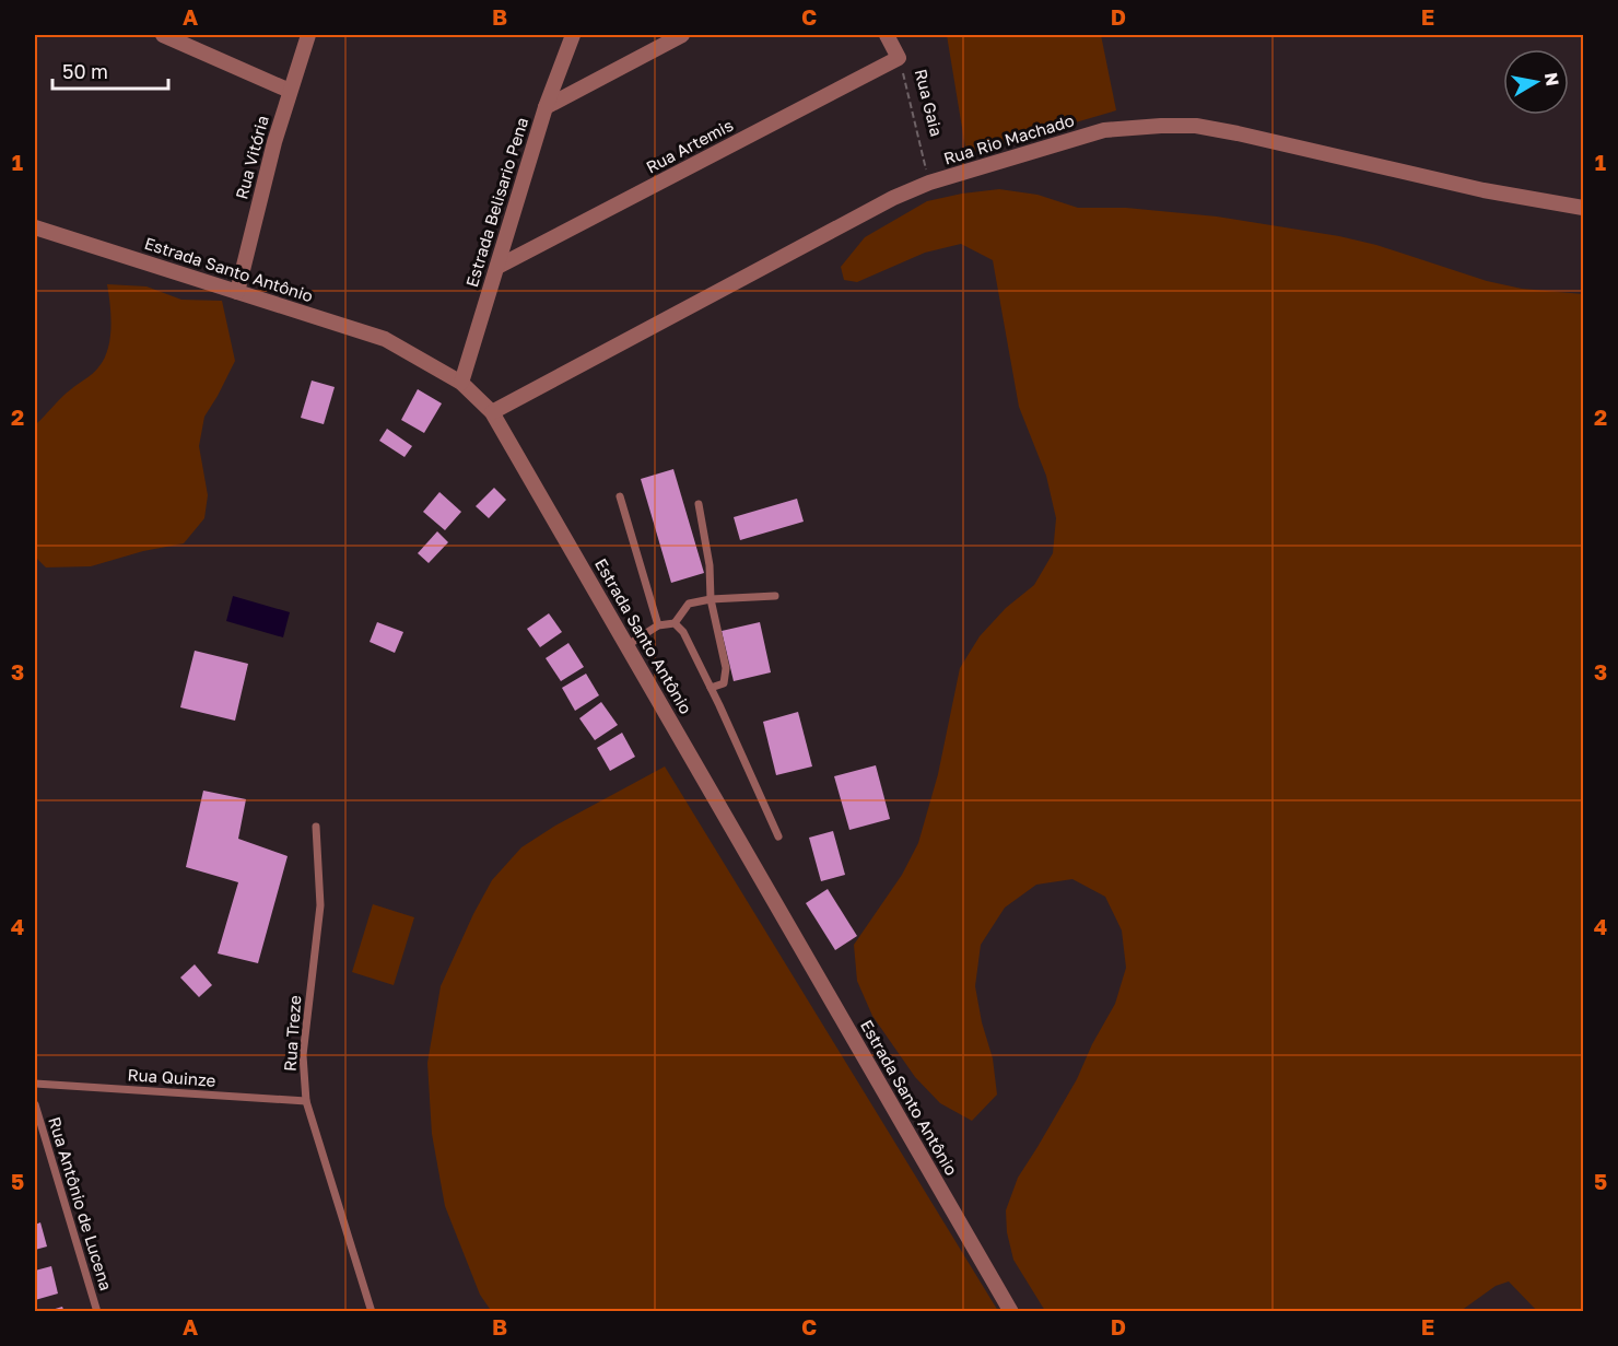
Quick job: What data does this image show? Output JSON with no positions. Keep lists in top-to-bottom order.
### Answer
{
  "streets": {
    "street": [
      "Rua Gaia",
      "Rua Rio Machado",
      "Rua Artemis",
      "Rua Vitória",
      "Estrada Belisario Pena",
      "Estrada Santo Antônio"
    ],
    "lane": ["Rua Treze", "Rua Quinze", "Rua Antônio de Lucena"]
  },
  "crossings": [
    ["Rua Gaia", "Rua Rio Machado"],
    ["Rua Gaia", "Rua Artemis"],
    ["Rua Rio Machado", "Estrada Santo Antônio"],
    ["Rua Artemis", "Estrada Belisario Pena"],
    ["Rua Vitória", "Estrada Santo Antônio"],
    ["Estrada Belisario Pena", "Estrada Santo Antônio"],
    ["Rua Treze", "Rua Quinze"]
  ],
  "scale_bar": "50 m",
  "north": "right",
  "grid": {
    "columns": [
      "A",
      "B",
      "C",
      "D",
      "E"
    ],
    "rows": [
      "1",
      "2",
      "3",
      "4",
      "5"
    ]
  }
}
